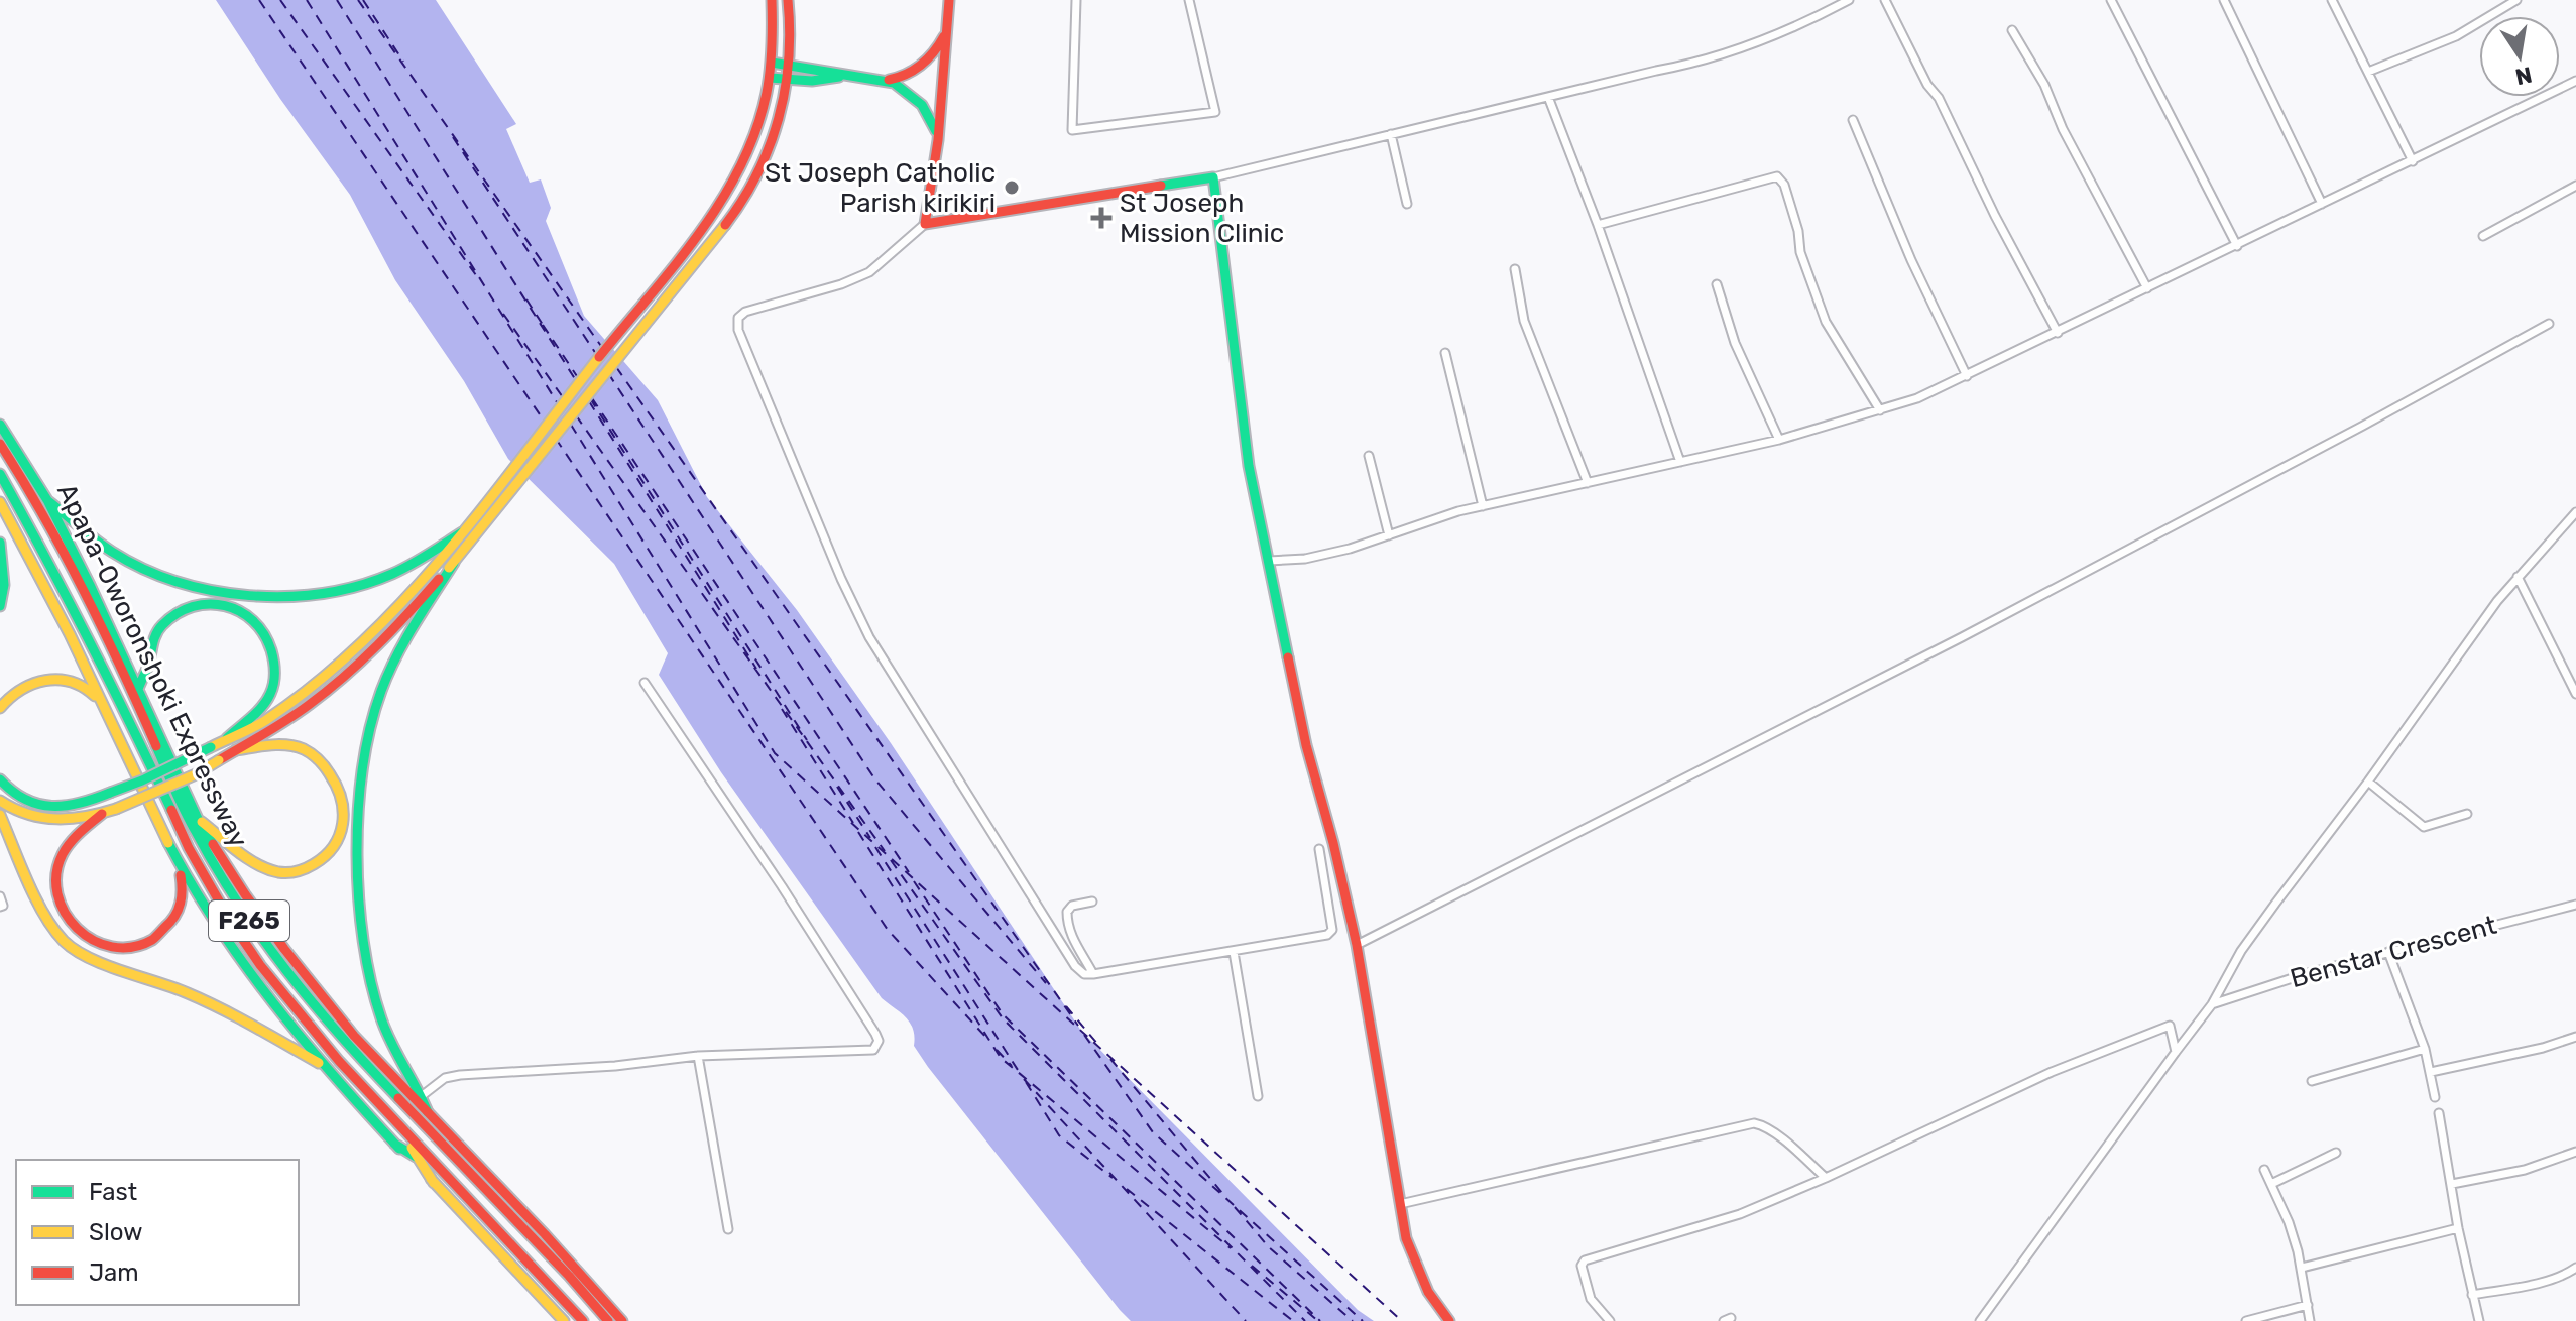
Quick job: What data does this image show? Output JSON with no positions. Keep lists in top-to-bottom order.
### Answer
{
  "streets": {
    "main road": ["Apapa-Oworonshoki Expressway", "F265"],
    "street": ["Benstar Crescent"]
  },
  "places": {
    "other": ["St Joseph Catholic Parish kirikiri"],
    "health": ["St Joseph Mission Clinic"]
  },
  "legend": ["Fast", "Slow", "Jam"],
  "north": "bottom"
}
